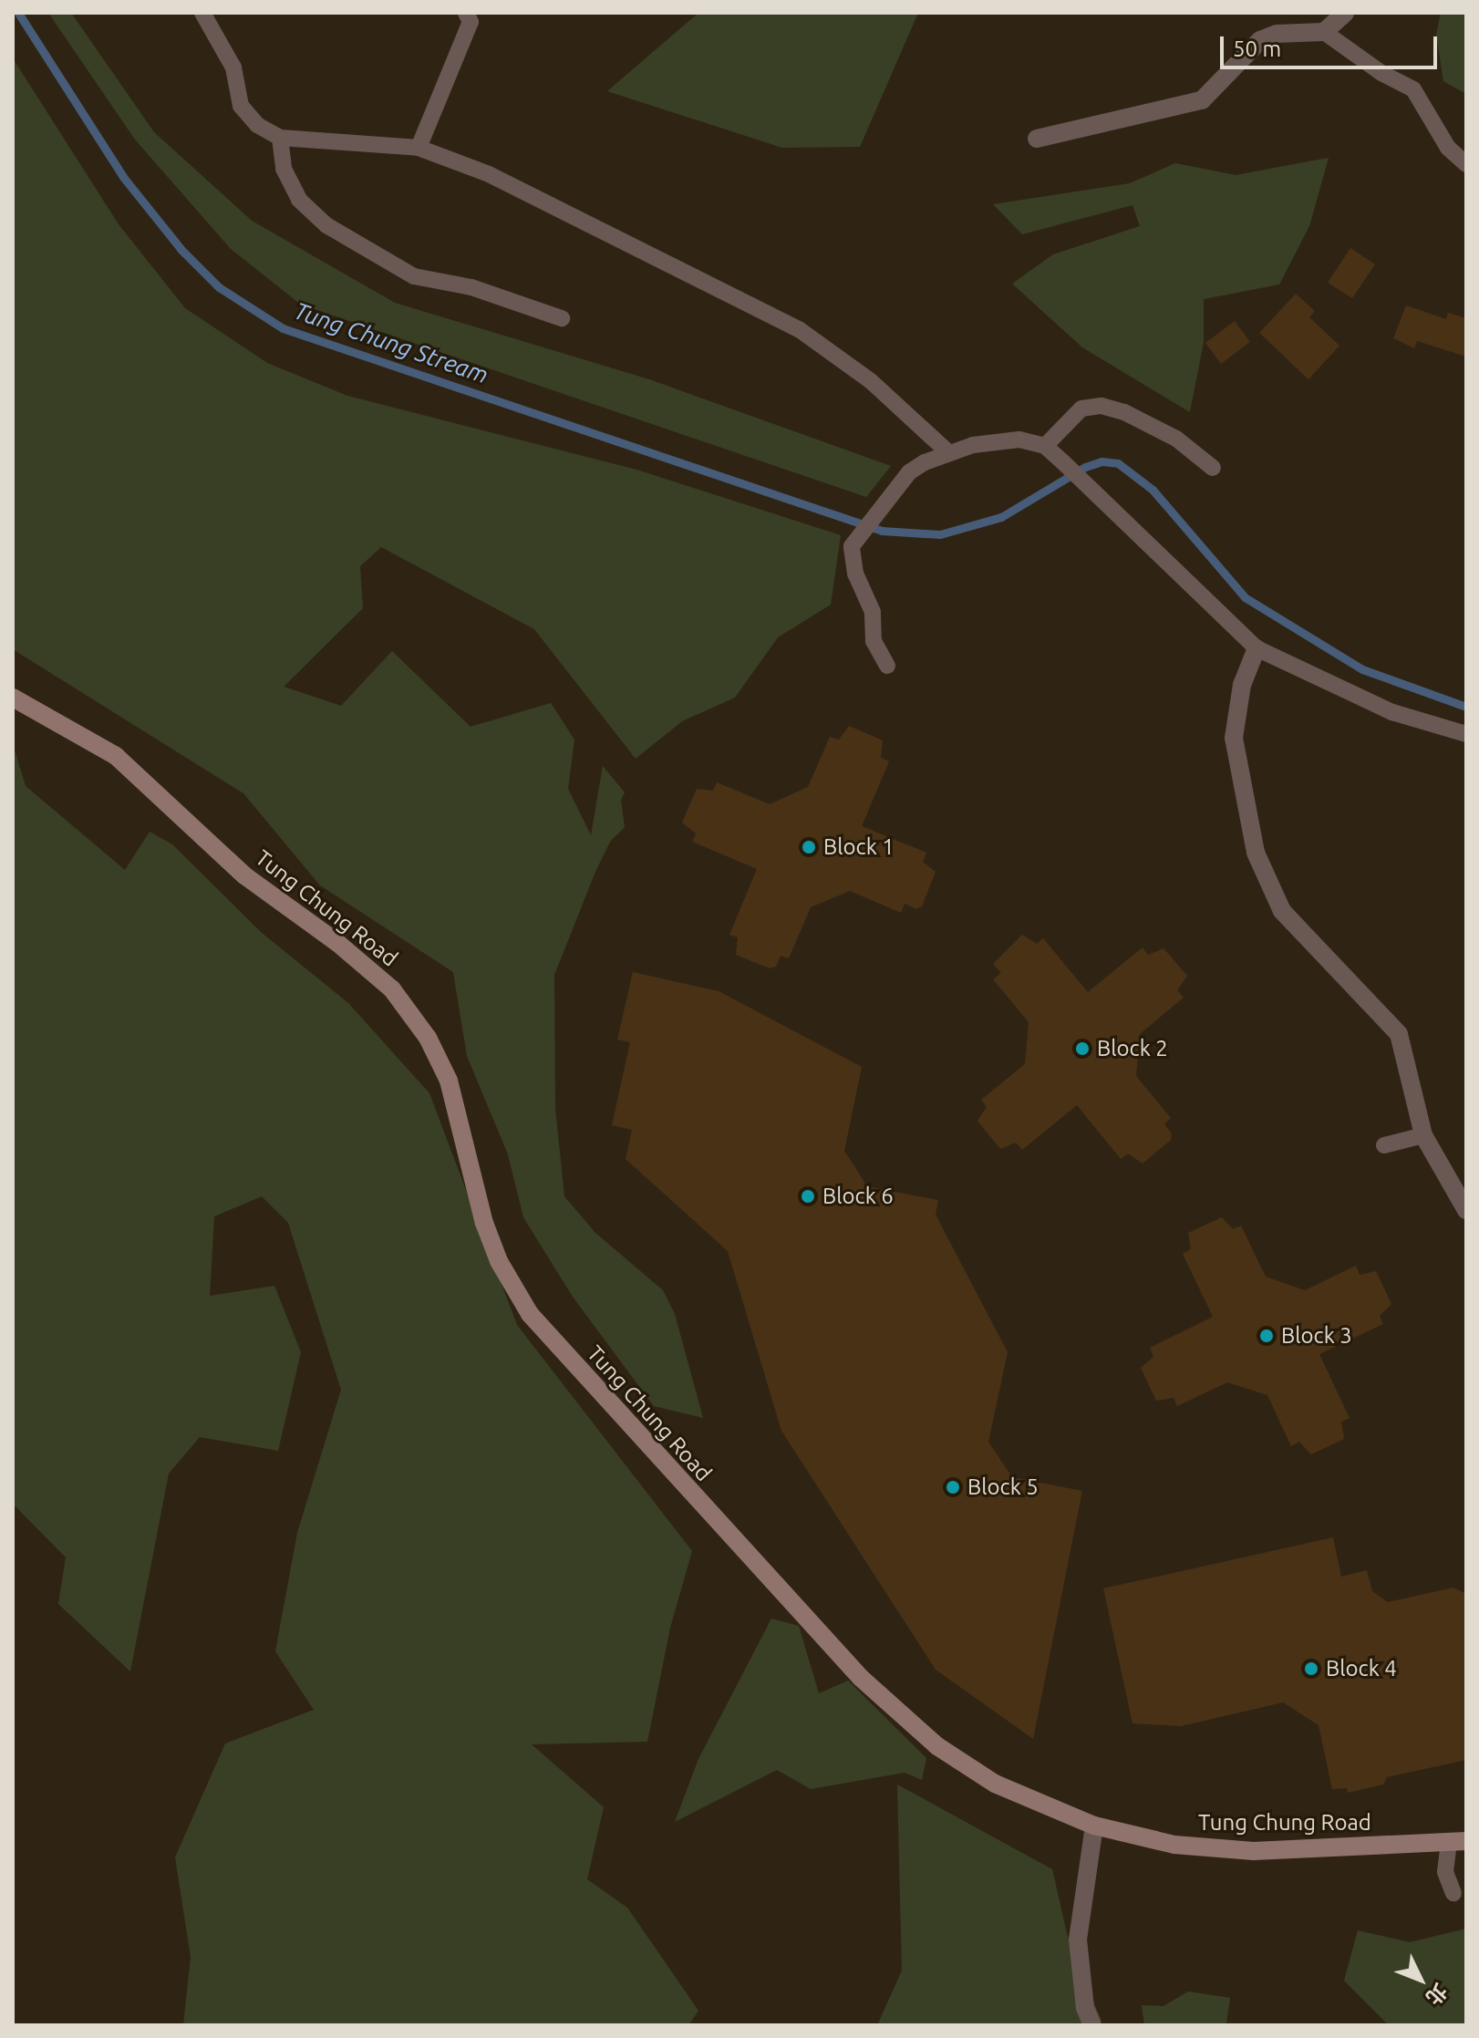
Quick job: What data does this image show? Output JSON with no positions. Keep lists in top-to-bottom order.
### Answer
{
  "streets": {
    "main road": ["Tung Chung Road"]
  },
  "water": ["Tung Chung Stream"],
  "places": [
    "Block 1",
    "Block 2",
    "Block 6",
    "Block 3",
    "Block 5",
    "Block 4"
  ],
  "scale_bar": "50 m",
  "north": "bottom right"
}
